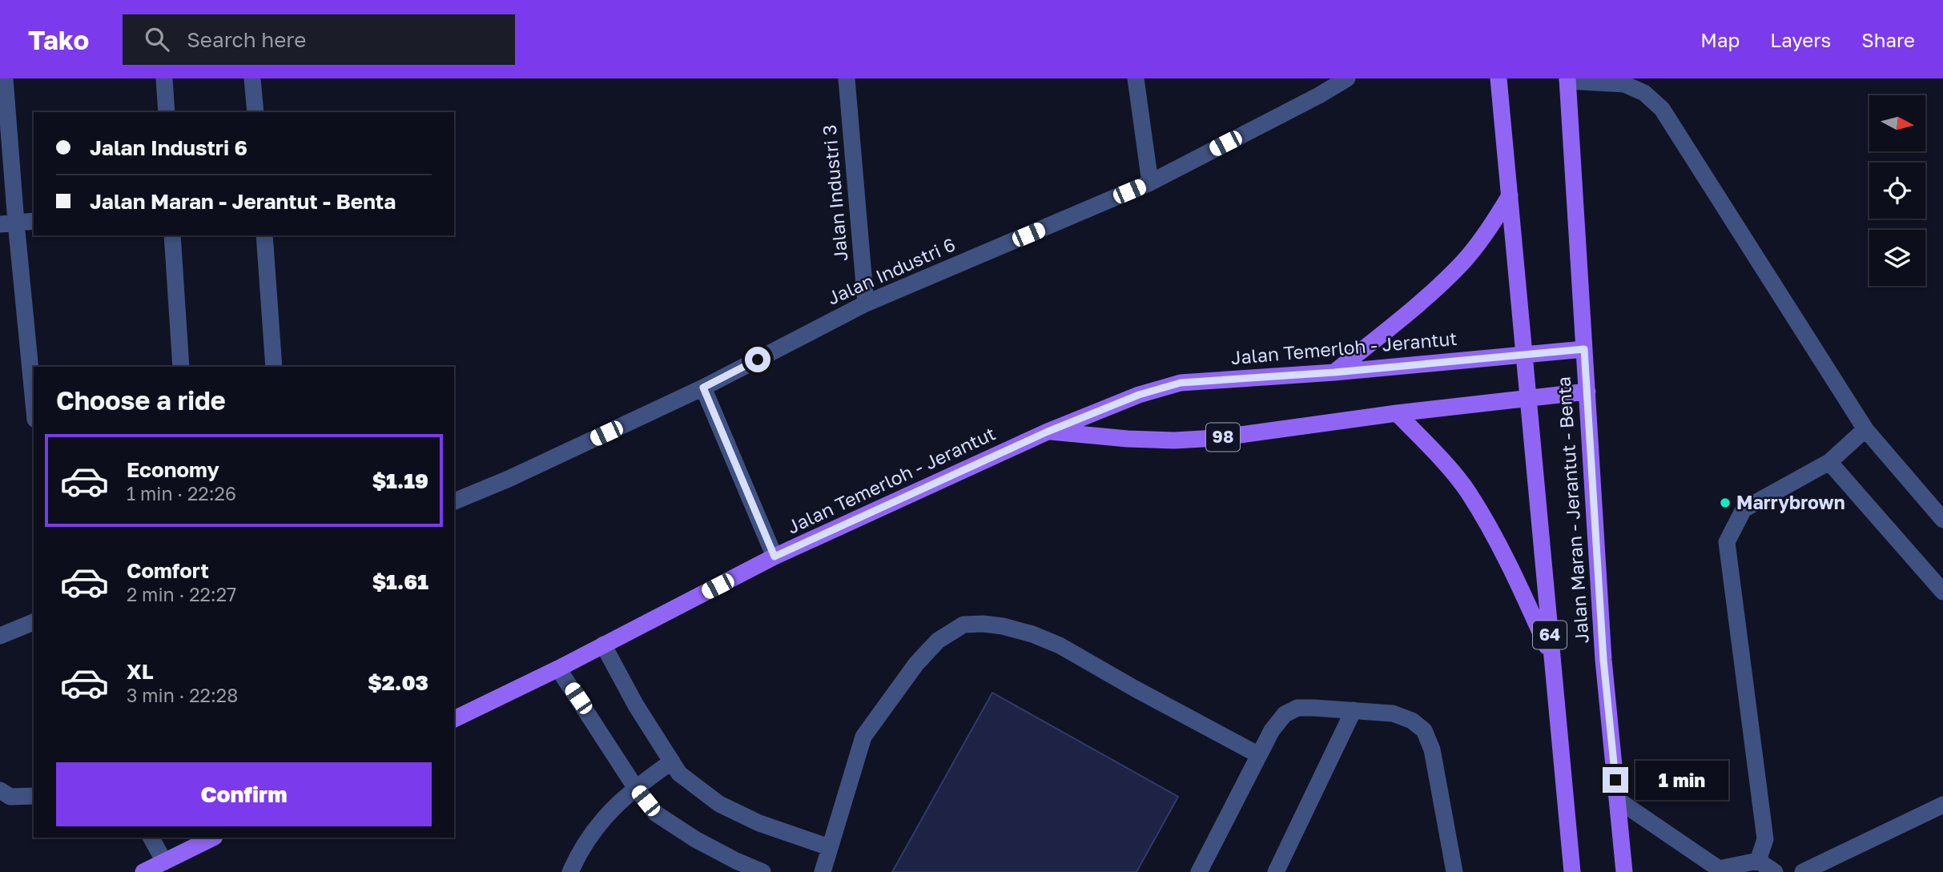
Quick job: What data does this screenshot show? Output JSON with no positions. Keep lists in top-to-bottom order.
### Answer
{
  "streets": {
    "main road": [
      "Jalan Temerloh - Jerantut",
      "98",
      "Jalan Maran - Jerantut - Benta",
      "64"
    ],
    "street": ["Jalan Industri 3", "Jalan Industri 6"]
  },
  "crossings": [
    ["Jalan Industri 3", "Jalan Industri 6"],
    ["Jalan Temerloh - Jerantut", "Jalan Maran - Jerantut - Benta"]
  ],
  "places": ["Marrybrown"],
  "north": "right",
  "page": {
    "header": "Tako",
    "search": "Search here",
    "nav": ["Map", "Layers", "Share"],
    "banner": ["Jalan Industri 6", "Jalan Maran - Jerantut - Benta"],
    "heading": "Choose a ride",
    "list": [
      {
        "name": "Economy",
        "note": "1 min · 22:26",
        "value": "$1.19"
      },
      {
        "name": "Comfort",
        "note": "2 min · 22:27",
        "value": "$1.61"
      },
      {
        "name": "XL",
        "note": "3 min · 22:28",
        "value": "$2.03"
      }
    ],
    "buttons": "Confirm",
    "bubble": "1 min"
  }
}
